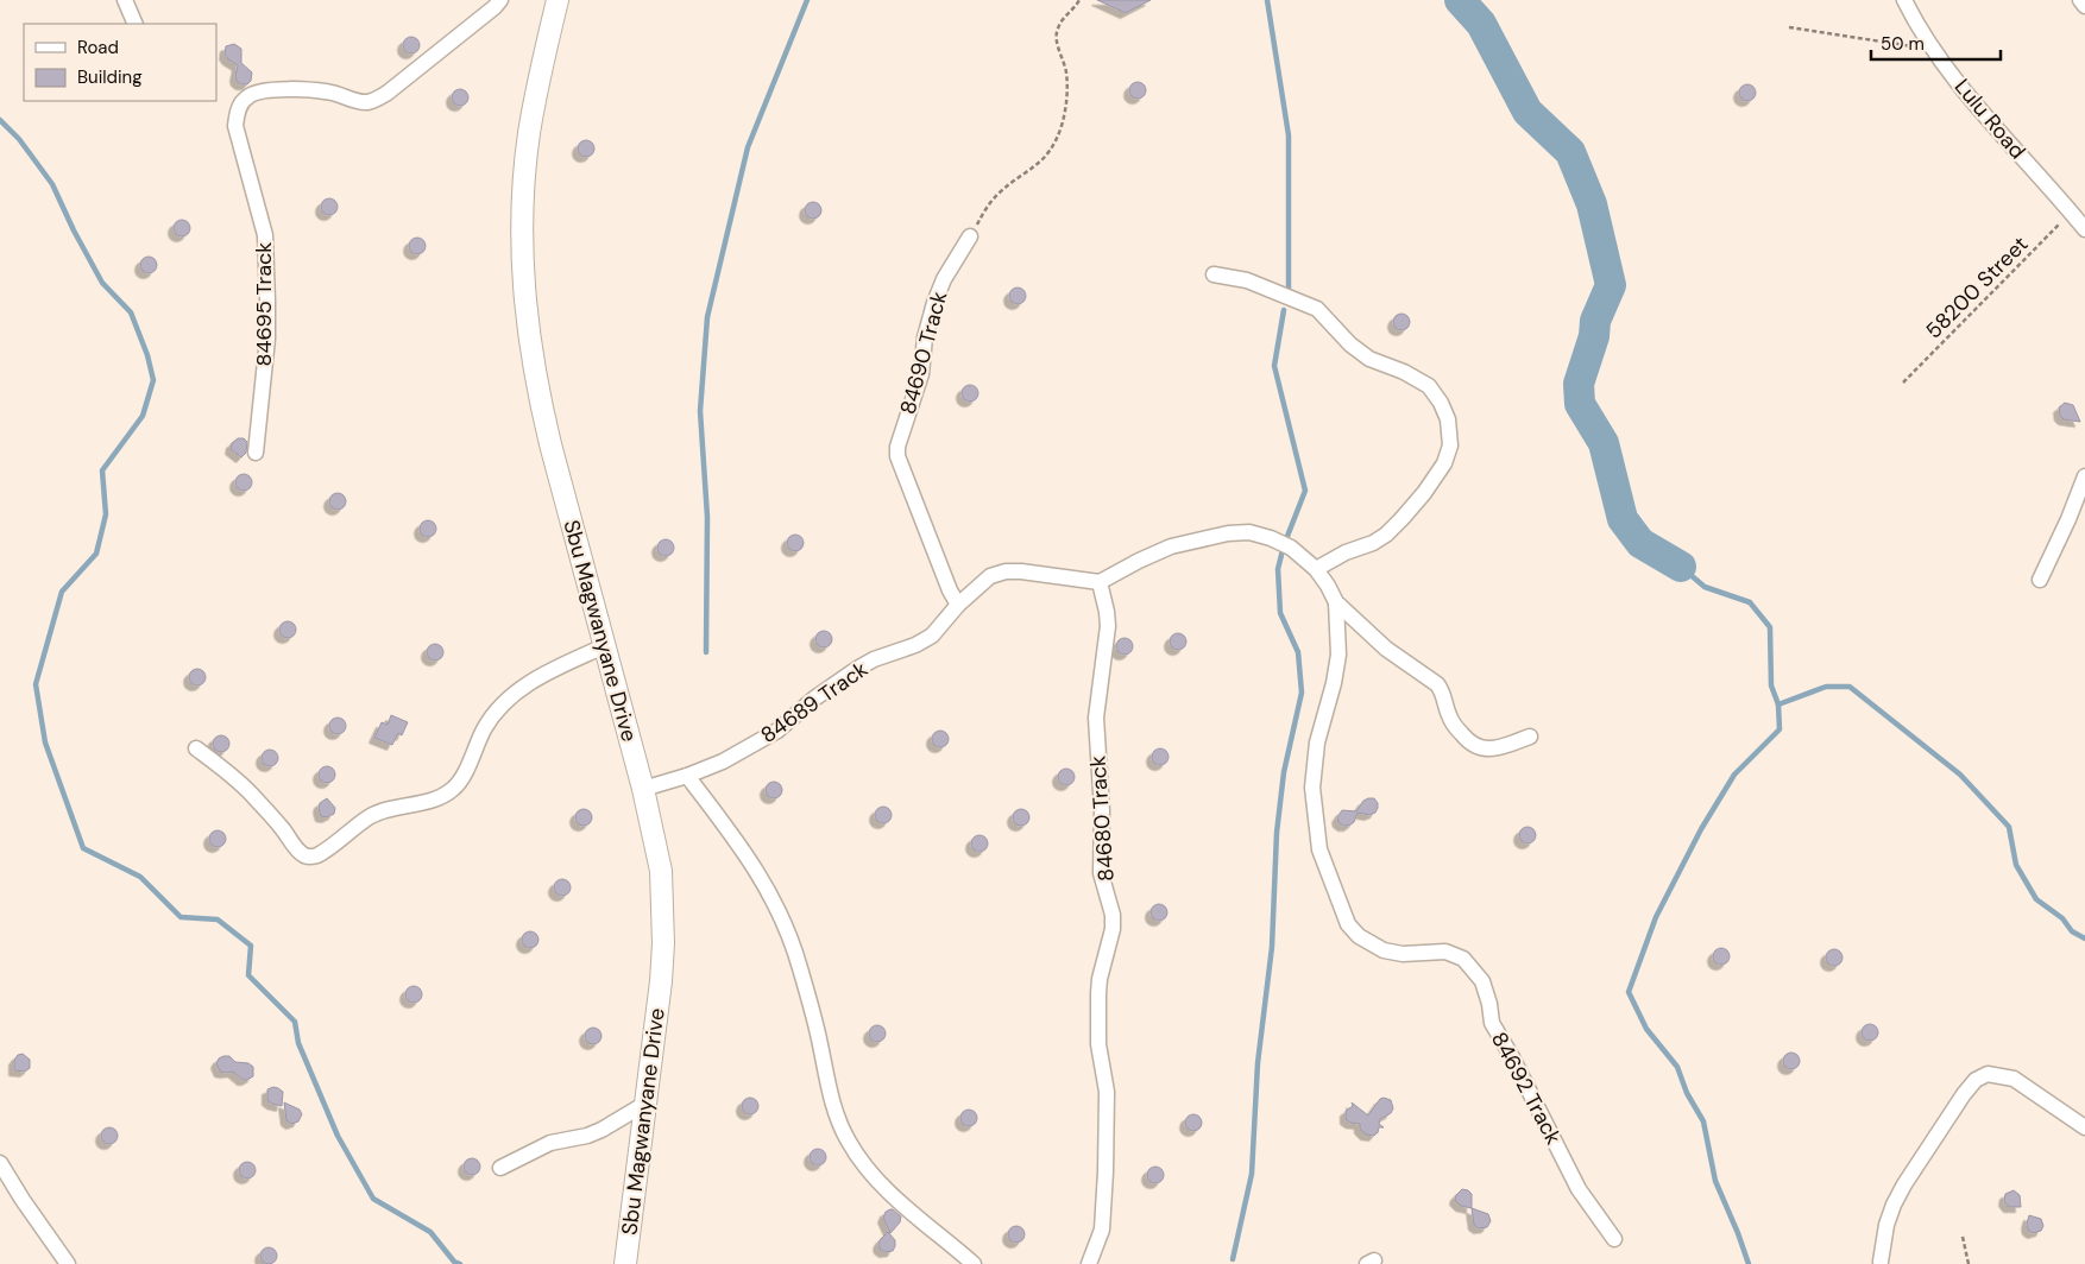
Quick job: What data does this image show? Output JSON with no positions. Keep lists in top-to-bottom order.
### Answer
{
  "streets": {
    "main road": ["Sbu Magwanyane Drive"],
    "street": [
      "Lulu Road",
      "84695 Track",
      "84690 Track",
      "84689 Track",
      "84680 Track",
      "84692 Track"
    ],
    "path": ["58200 Street"]
  },
  "crossings": [
    ["Lulu Road", "58200 Street"],
    ["84690 Track", "84689 Track"],
    ["Sbu Magwanyane Drive", "84689 Track"],
    ["84689 Track", "84680 Track"]
  ],
  "legend": ["Road", "Building"],
  "scale_bar": "50 m"
}
